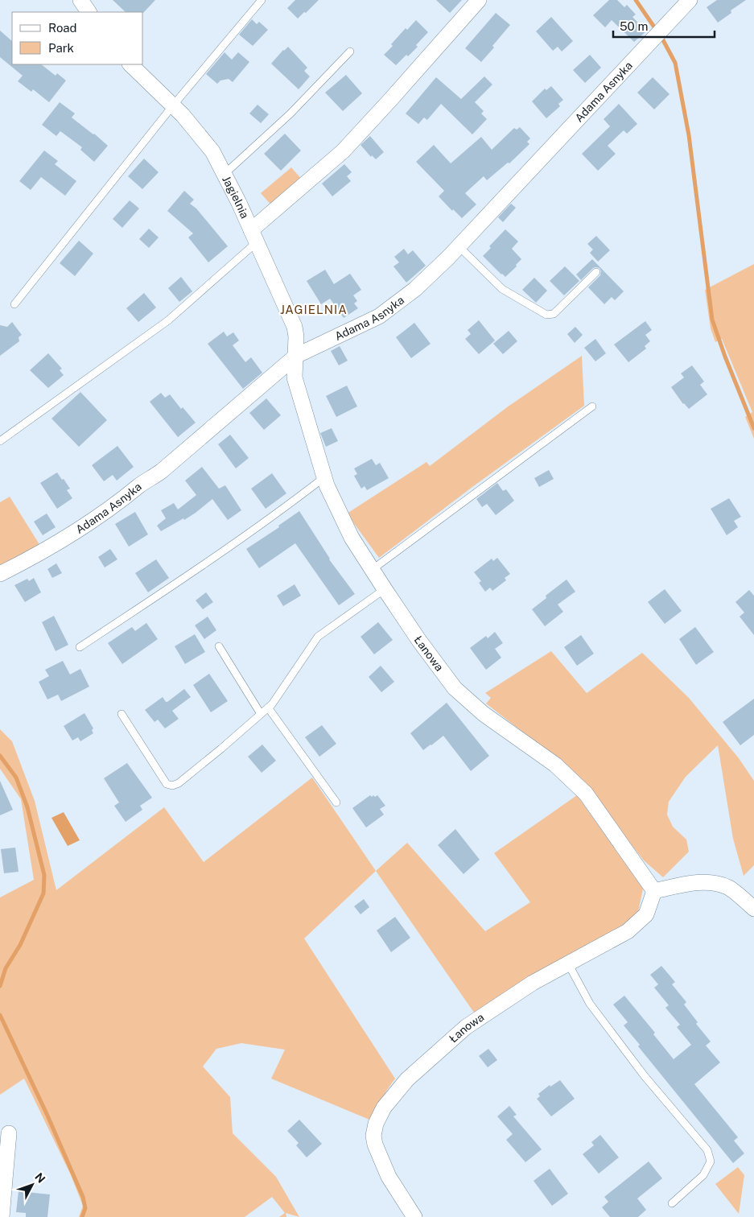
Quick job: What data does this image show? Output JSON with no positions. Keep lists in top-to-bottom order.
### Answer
{
  "streets": {
    "street": ["Adama Asnyka", "Jagielnia", "Łanowa"]
  },
  "crossings": [
    ["Adama Asnyka", "Jagielnia"],
    ["Adama Asnyka", "Łanowa"],
    ["Jagielnia", "Łanowa"]
  ],
  "districts": ["JAGIELNIA"],
  "legend": ["Road", "Park"],
  "scale_bar": "50 m",
  "north": "top right"
}
